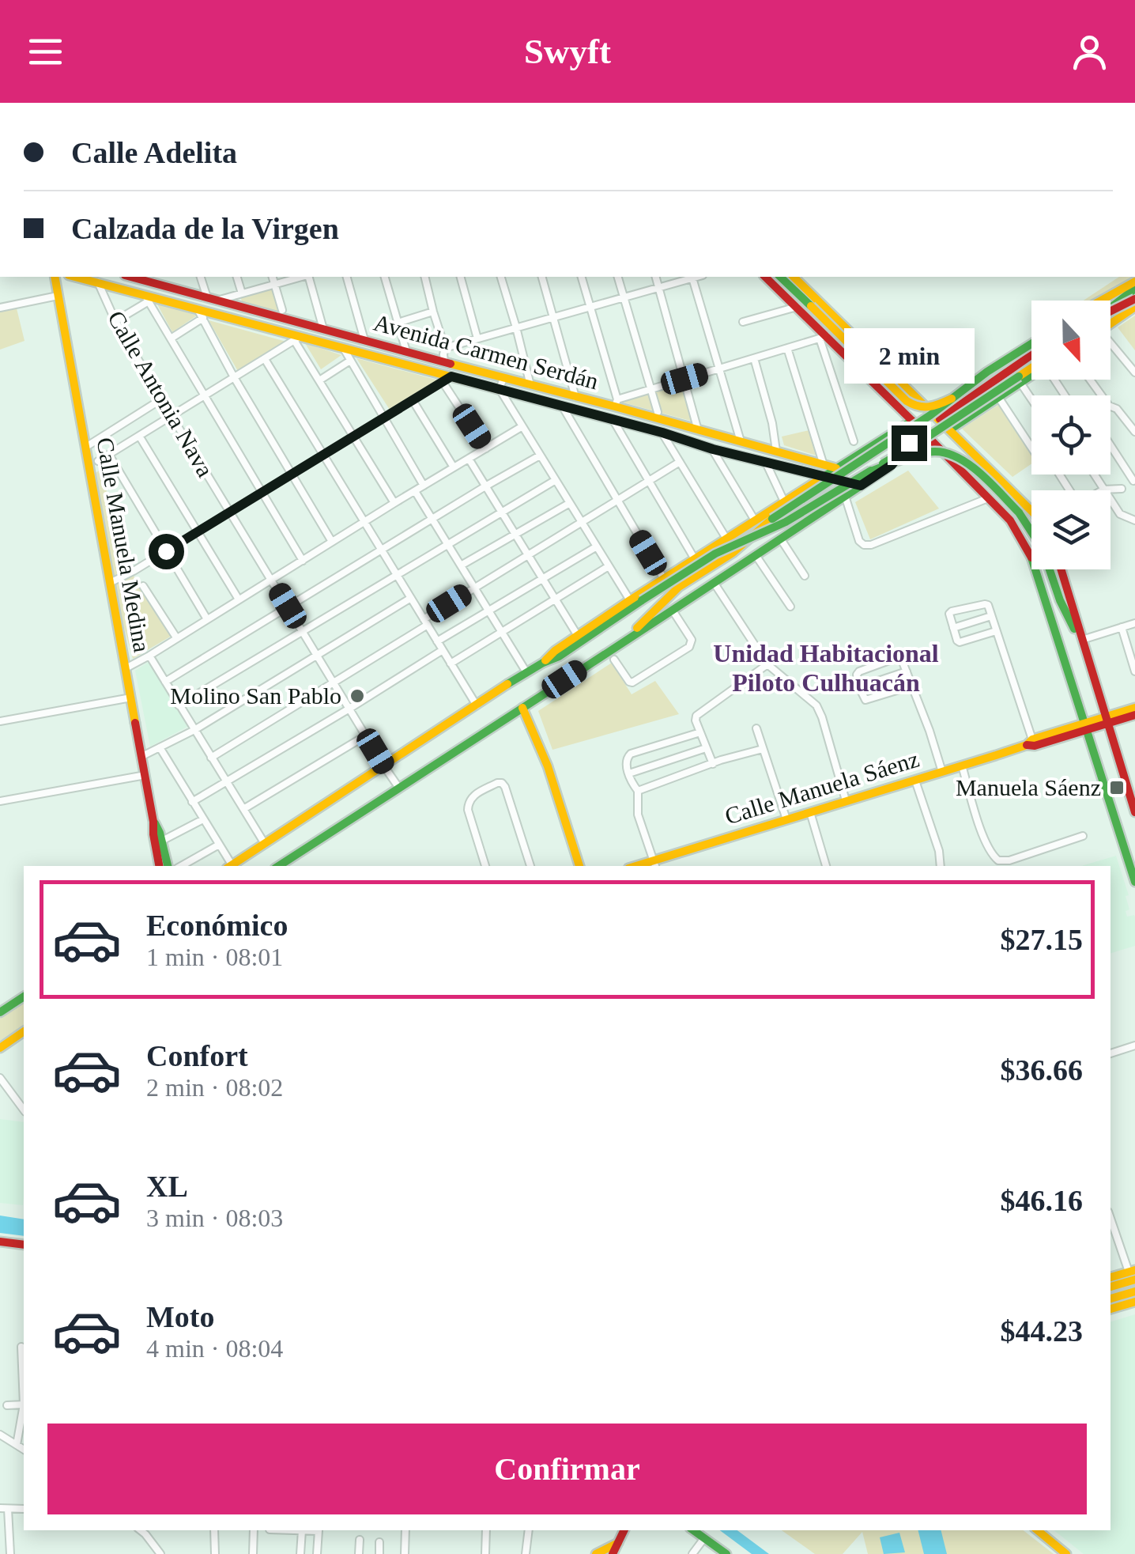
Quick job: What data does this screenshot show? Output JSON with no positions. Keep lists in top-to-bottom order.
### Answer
{
  "streets": {
    "street": [
      "Avenida Carmen Serdán",
      "Calle Antonia Nava",
      "Calle Manuela Medina",
      "Calle Manuela Sáenz"
    ]
  },
  "crossings": [
    ["Avenida Carmen Serdán", "Calle Antonia Nava"]
  ],
  "districts": ["Unidad Habitacional Piloto Culhuacán"],
  "places": {
    "other": ["Molino San Pablo"],
    "transit": ["Manuela Sáenz"]
  },
  "north": "bottom",
  "page": {
    "header": "Swyft",
    "banner": ["Calle Adelita", "Calzada de la Virgen"],
    "bubble": "2 min",
    "list": [
      {
        "name": "Económico",
        "note": "1 min · 08:01",
        "value": "$27.15"
      },
      {
        "name": "Confort",
        "note": "2 min · 08:02",
        "value": "$36.66"
      },
      {
        "name": "XL",
        "note": "3 min · 08:03",
        "value": "$46.16"
      },
      {
        "name": "Moto",
        "note": "4 min · 08:04",
        "value": "$44.23"
      }
    ],
    "buttons": "Confirmar"
  }
}
